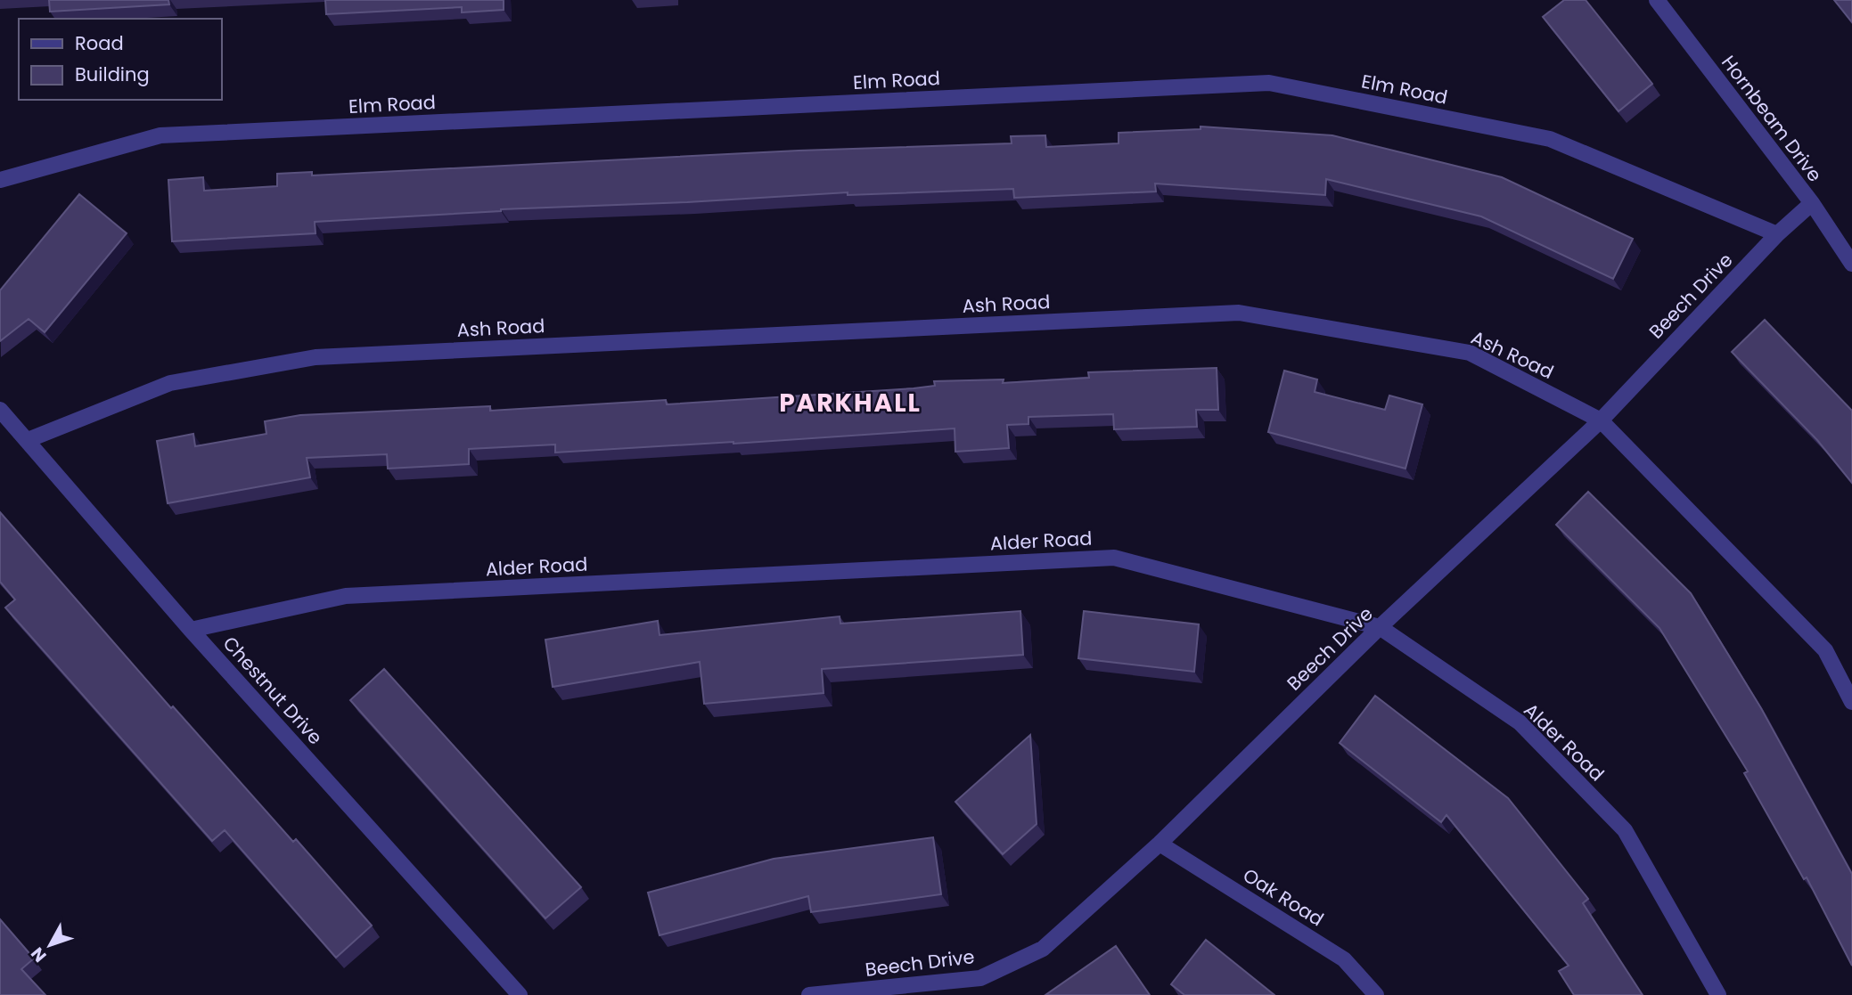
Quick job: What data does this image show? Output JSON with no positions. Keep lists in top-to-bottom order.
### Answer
{
  "streets": {
    "street": [
      "Elm Road",
      "Hornbeam Drive",
      "Beech Drive",
      "Ash Road",
      "Alder Road",
      "Chestnut Drive",
      "Oak Road"
    ]
  },
  "crossings": [
    ["Elm Road", "Beech Drive"],
    ["Hornbeam Drive", "Beech Drive"],
    ["Beech Drive", "Ash Road"],
    ["Beech Drive", "Alder Road"],
    ["Beech Drive", "Oak Road"],
    ["Ash Road", "Chestnut Drive"],
    ["Alder Road", "Chestnut Drive"]
  ],
  "districts": ["PARKHALL"],
  "legend": ["Road", "Building"],
  "north": "bottom left"
}
